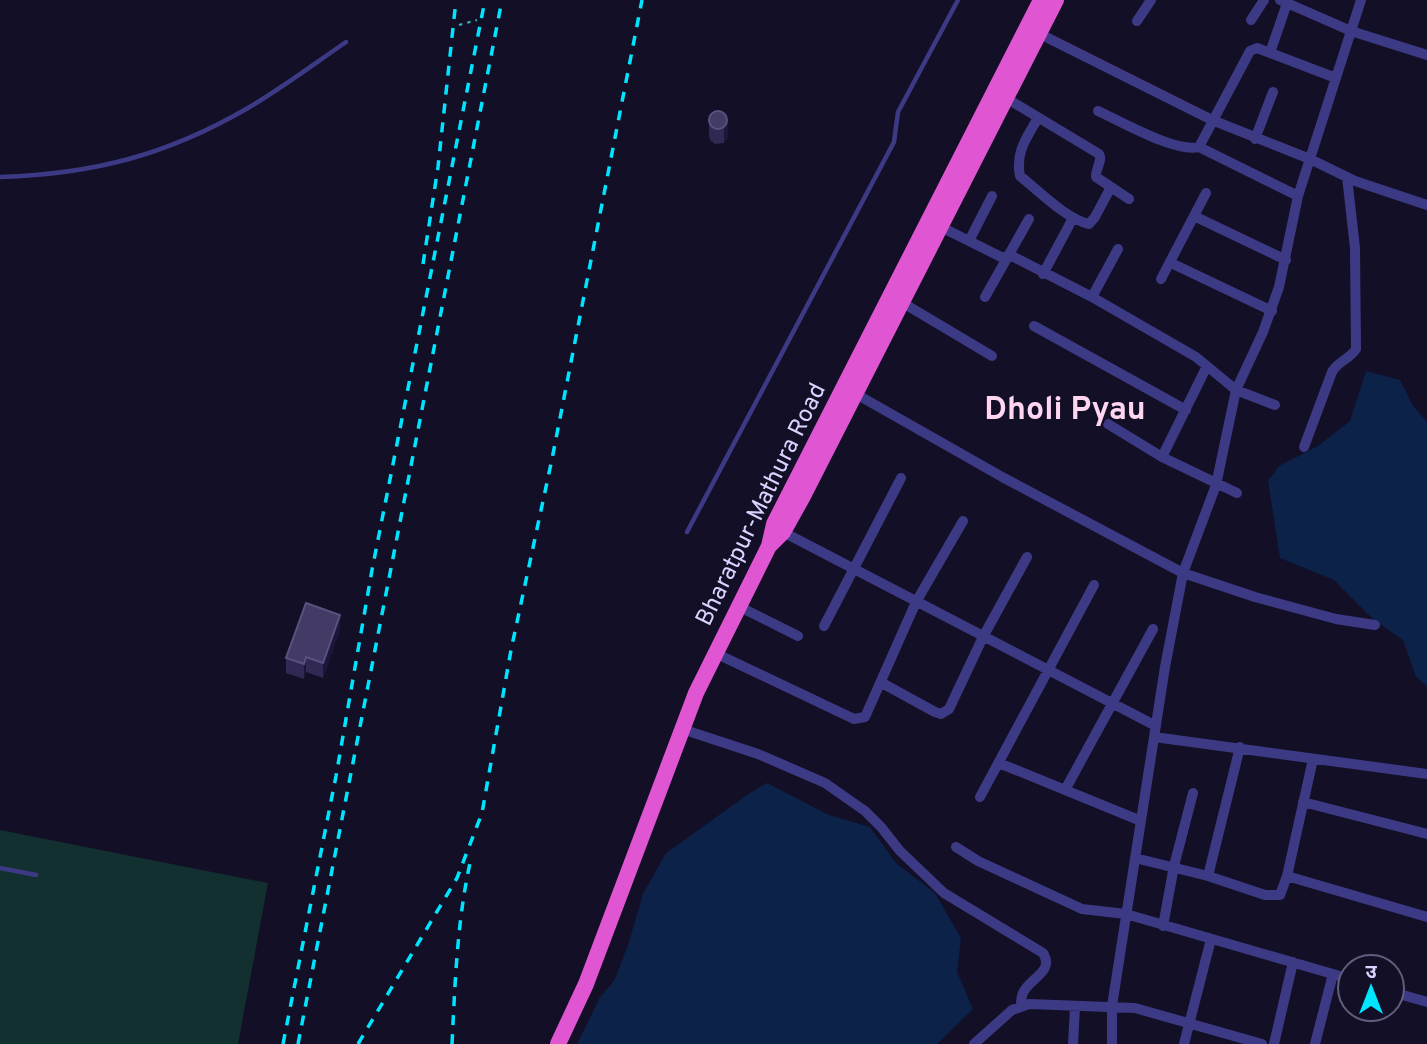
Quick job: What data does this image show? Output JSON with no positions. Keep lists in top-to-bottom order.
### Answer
{
  "streets": {
    "highway": ["Bharatpur-Mathura Road"]
  },
  "districts": ["Dholi Pyau"],
  "north": "top"
}
